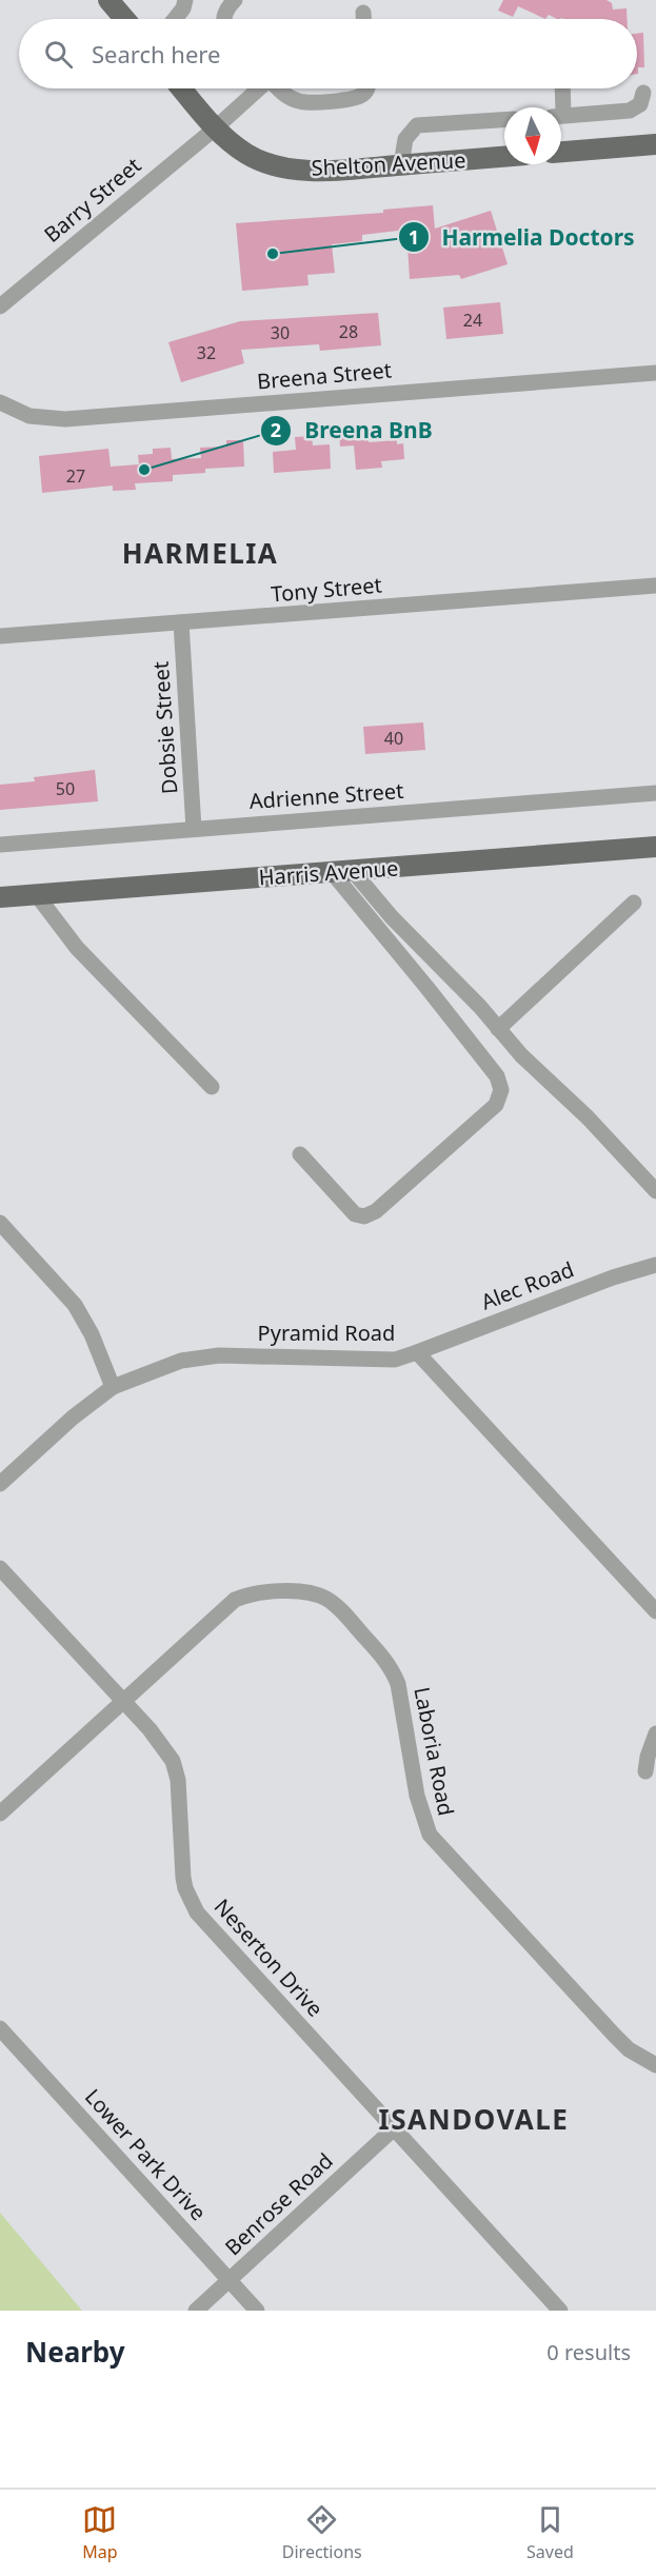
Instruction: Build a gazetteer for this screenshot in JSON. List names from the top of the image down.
{
  "streets": {
    "main road": ["Shelton Avenue", "Harris Avenue"],
    "street": [
      "Barry Street",
      "Breena Street",
      "Tony Street",
      "Dobsie Street",
      "Adrienne Street",
      "Alec Road",
      "Pyramid Road",
      "Laboria Road",
      "Neserton Drive",
      "Lower Park Drive",
      "Benrose Road"
    ]
  },
  "crossings": [
    ["Shelton Avenue", "Barry Street"],
    ["Tony Street", "Dobsie Street"],
    ["Dobsie Street", "Adrienne Street"],
    ["Alec Road", "Pyramid Road"],
    ["Laboria Road", "Neserton Drive"],
    ["Neserton Drive", "Benrose Road"],
    ["Lower Park Drive", "Benrose Road"]
  ],
  "districts": ["HARMELIA", "ISANDOVALE"],
  "places": ["Harmelia Doctors", "Breena BnB"],
  "house_numbers": [
    "24",
    "28",
    "30",
    "32",
    "27",
    "40",
    "50"
  ],
  "north": "bottom",
  "page": {
    "search": "Search here",
    "heading": ["Nearby", "0 results"],
    "nav": ["Map", "Directions", "Saved"]
  }
}
